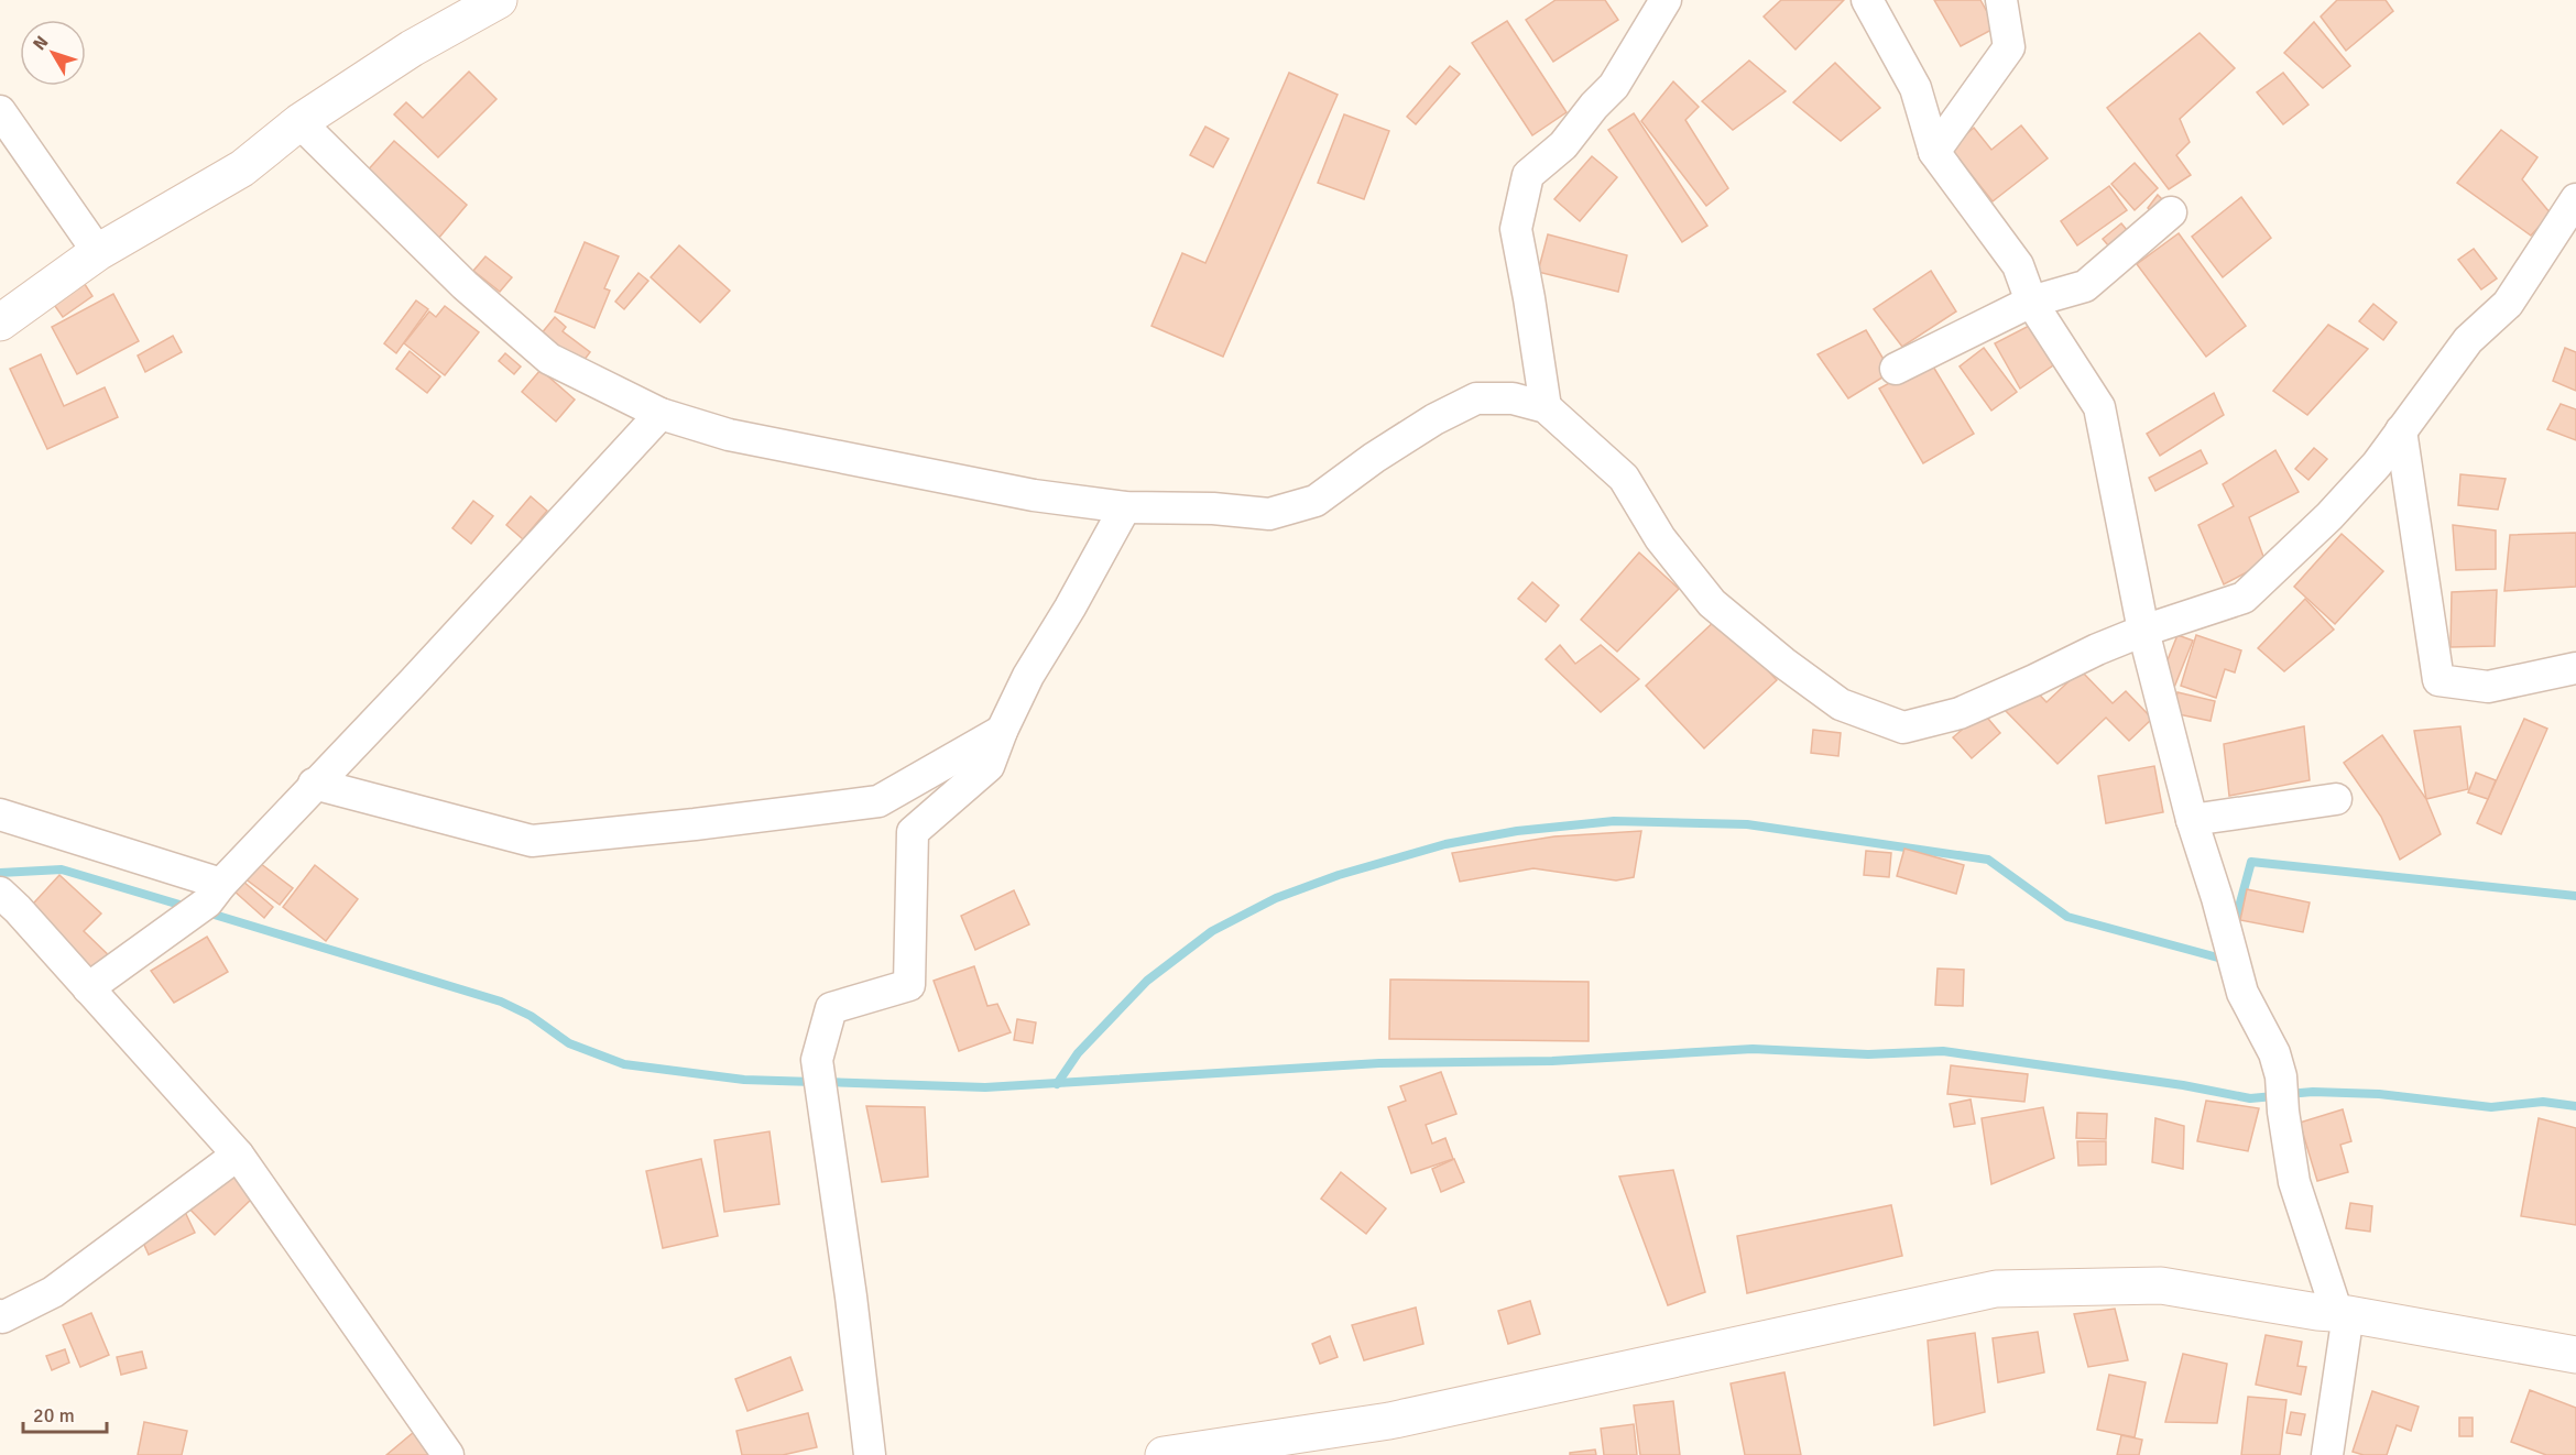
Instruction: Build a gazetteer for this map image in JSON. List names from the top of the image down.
{
  "scale_bar": "20 m",
  "north": "top left"
}
